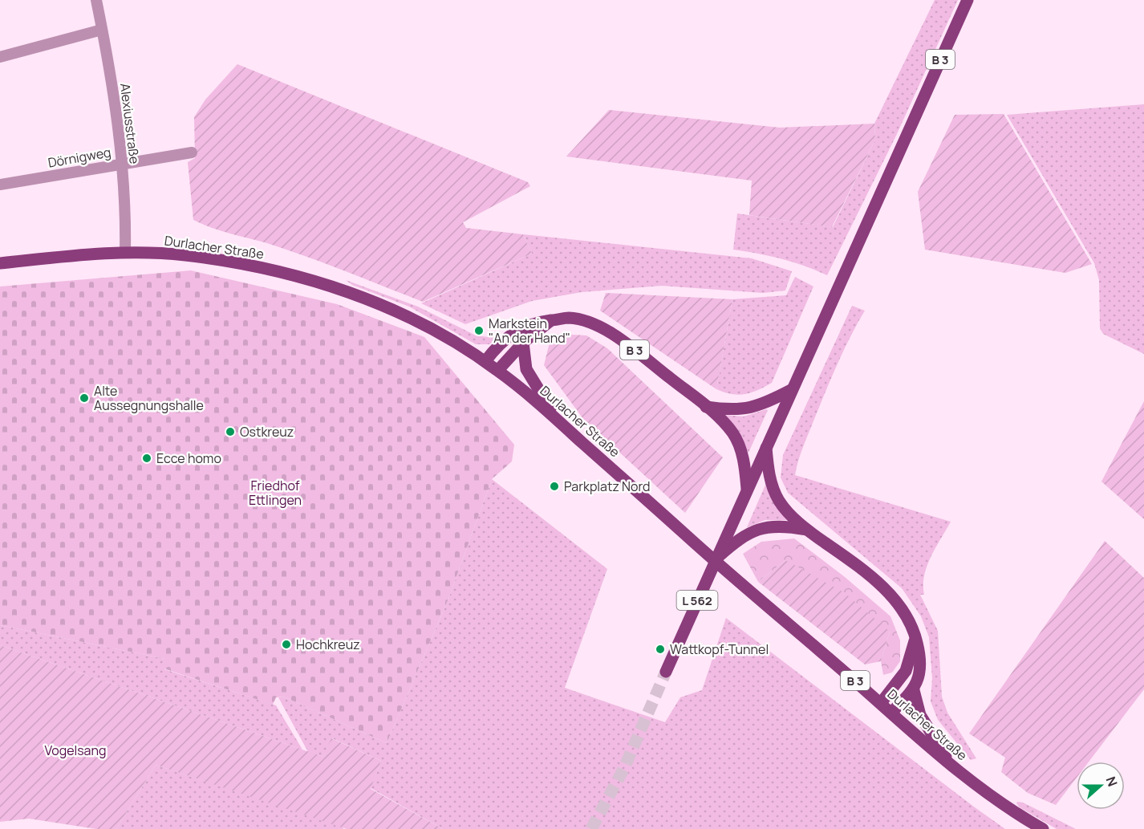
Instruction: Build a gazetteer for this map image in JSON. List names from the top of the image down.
{
  "streets": {
    "main road": ["B 3", "Durlacher Straße", "L 562"],
    "street": ["Alexiusstraße", "Dörnigweg"]
  },
  "crossings": [
    ["B 3", "Durlacher Straße"],
    ["B 3", "L 562"],
    ["Alexiusstraße", "Dörnigweg"],
    ["Alexiusstraße", "Durlacher Straße"]
  ],
  "parks": ["Friedhof Ettlingen", "Vogelsang"],
  "places": [
    "Markstein \"An der Hand\"",
    "Alte Aussegnungshalle",
    "Ostkreuz",
    "Ecce homo",
    "Parkplatz Nord",
    "Hochkreuz",
    "Wattkopf-Tunnel"
  ],
  "north": "right"
}
